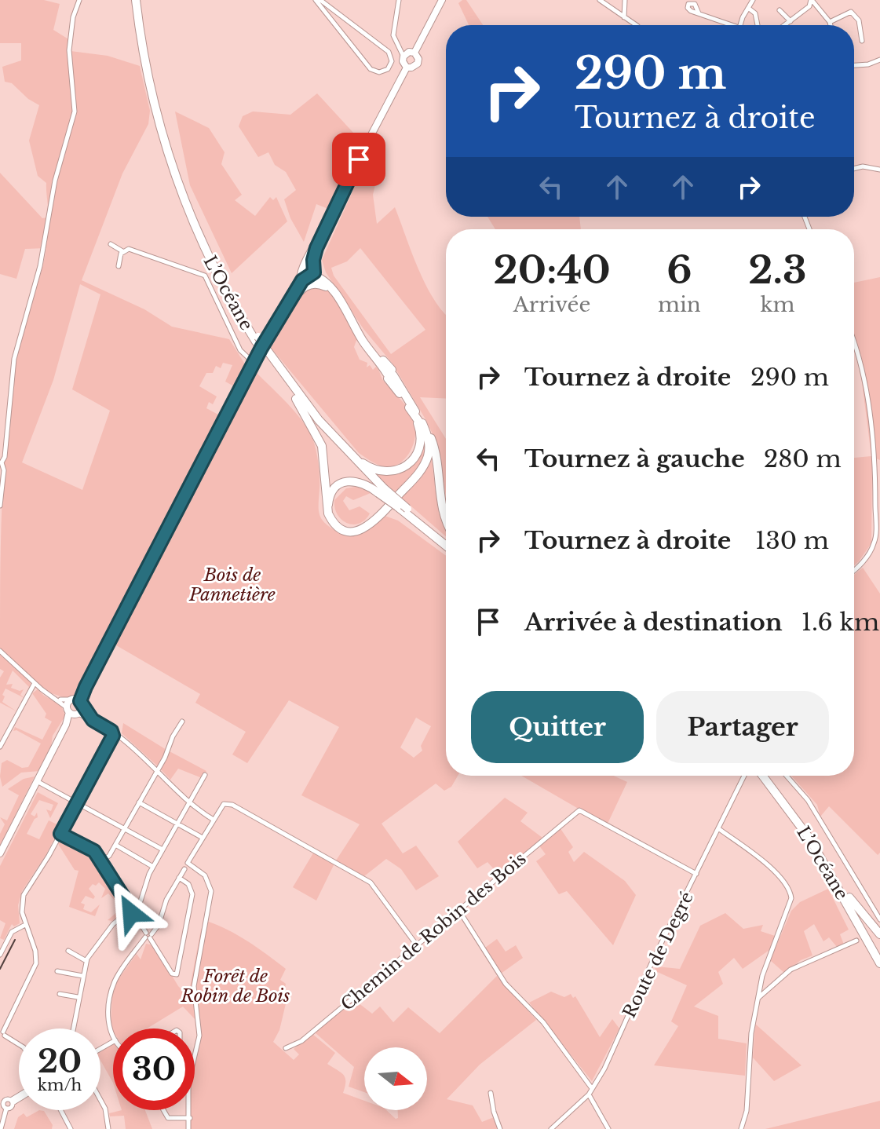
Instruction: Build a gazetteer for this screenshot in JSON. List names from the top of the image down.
{
  "streets": {
    "highway": ["L’Océane"],
    "street": ["Chemin de Robin des Bois", "Route de Degré"]
  },
  "crossings": [
    ["Chemin de Robin des Bois", "Route de Degré"]
  ],
  "parks": ["Bois de Pannetière", "Forêt de Robin de Bois"],
  "north": "right",
  "page": {
    "turn": ["290 m", "Tournez à droite"],
    "eta": [
      "20:40",
      "Arrivée",
      "6",
      "min",
      "2.3",
      "km"
    ],
    "list": [
      {
        "name": "Tournez à droite",
        "value": "290 m"
      },
      {
        "name": "Tournez à gauche",
        "value": "280 m"
      },
      {
        "name": "Tournez à droite",
        "value": "130 m"
      },
      {
        "name": "Arrivée à destination",
        "value": "1.6 km"
      }
    ],
    "buttons": ["Quitter", "Partager"],
    "speed": "20 km/h",
    "limit": "30"
  }
}
